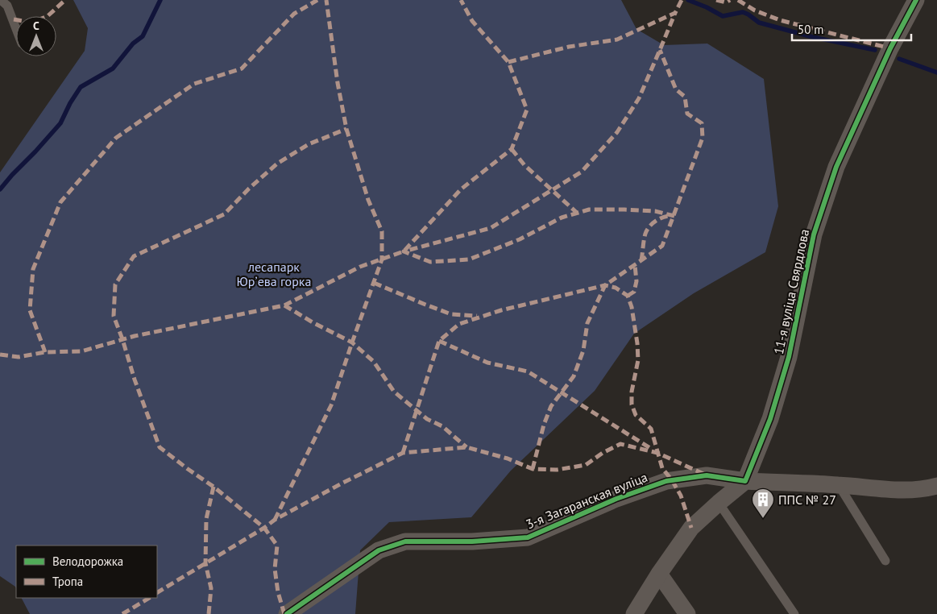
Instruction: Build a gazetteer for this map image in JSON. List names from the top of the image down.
{
  "streets": {
    "street": ["11-я вуліца Свярдлова", "3-я Загаранская вуліца"]
  },
  "crossings": [
    ["11-я вуліца Свярдлова", "3-я Загаранская вуліца"]
  ],
  "parks": ["лесапарк Юрʼева горка"],
  "places": {
    "building": ["ППС № 27"]
  },
  "legend": ["Велодорожка", "Тропа"],
  "scale_bar": "50 m",
  "north": "top"
}
